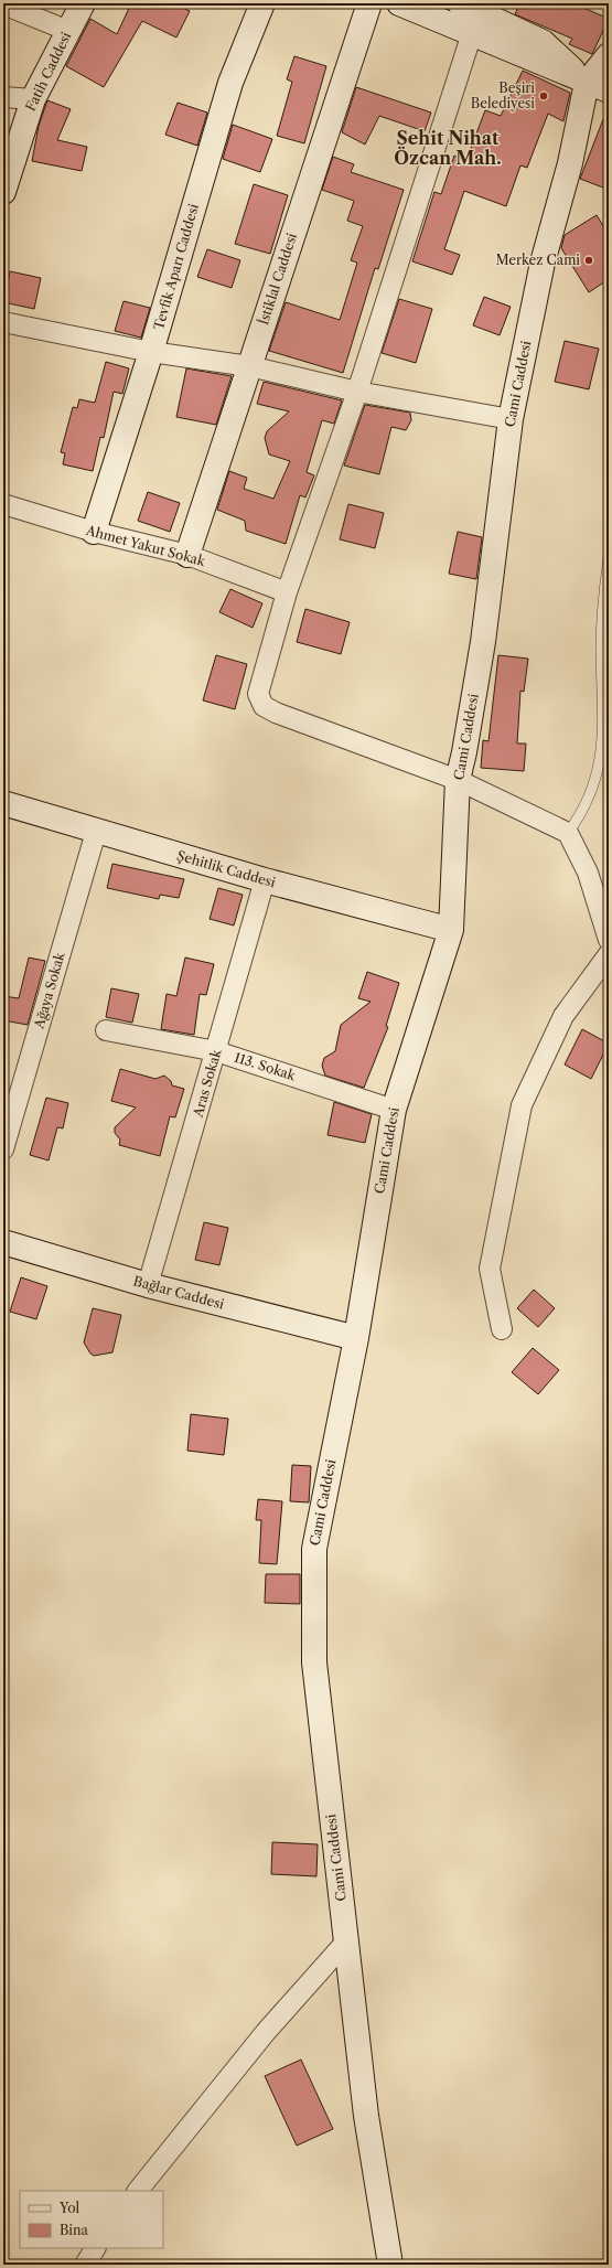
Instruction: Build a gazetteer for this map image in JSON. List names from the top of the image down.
{
  "streets": {
    "street": [
      "Fatih Caddesi",
      "Tevfik Aparı Caddesi",
      "İstiklal Caddesi",
      "Cami Caddesi",
      "Ahmet Yakut Sokak",
      "Şehitlik Caddesi",
      "Ağaya Sokak",
      "113. Sokak",
      "Aras Sokak",
      "Bağlar Caddesi"
    ]
  },
  "crossings": [
    ["Tevfik Aparı Caddesi", "Ahmet Yakut Sokak"],
    ["İstiklal Caddesi", "Ahmet Yakut Sokak"],
    ["Cami Caddesi", "Şehitlik Caddesi"],
    ["Cami Caddesi", "113. Sokak"],
    ["Cami Caddesi", "Bağlar Caddesi"],
    ["Şehitlik Caddesi", "Ağaya Sokak"],
    ["Şehitlik Caddesi", "Aras Sokak"],
    ["113. Sokak", "Aras Sokak"],
    ["Aras Sokak", "Bağlar Caddesi"]
  ],
  "districts": ["Şehit Nihat Özcan Mah."],
  "places": ["Beşiri Belediyesi", "Merkez Cami"],
  "legend": ["Yol", "Bina"]
}
